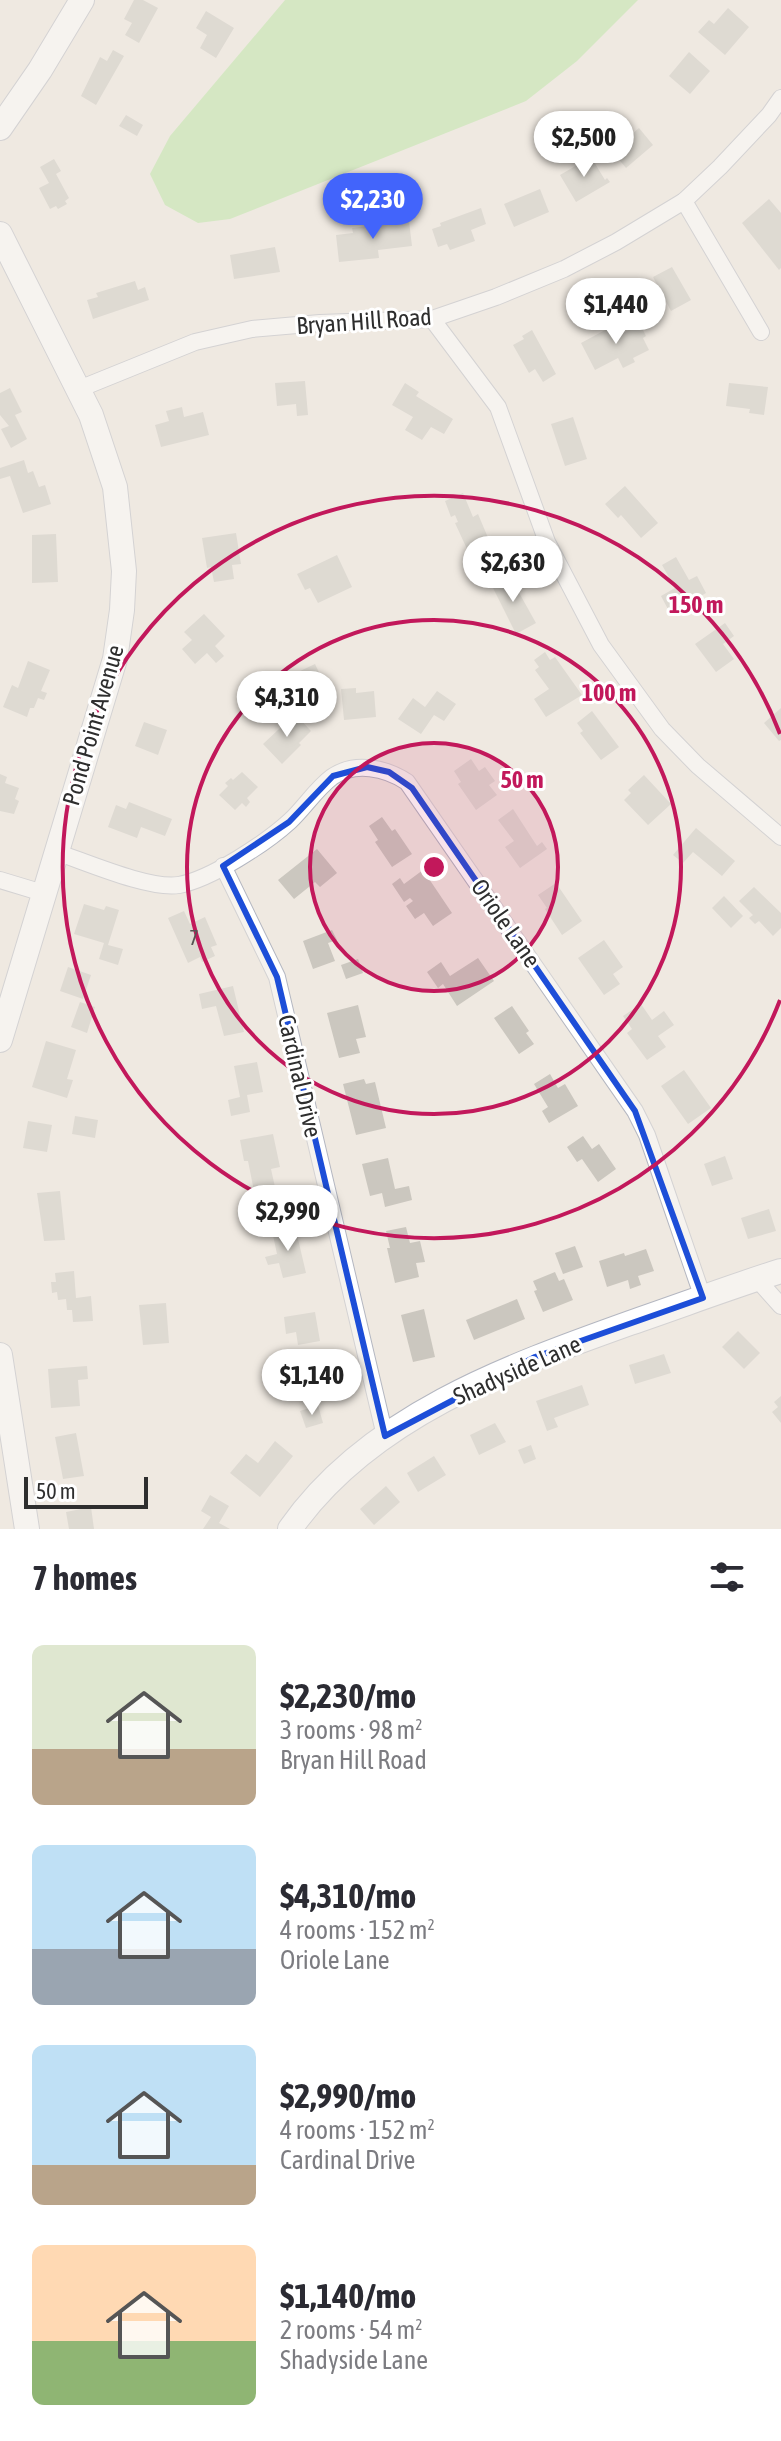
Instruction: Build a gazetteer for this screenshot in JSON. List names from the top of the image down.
{
  "streets": {
    "main road": ["Pond Point Avenue", "Shadyside Lane"],
    "street": ["Bryan Hill Road", "Oriole Lane", "Cardinal Drive"]
  },
  "crossings": [
    ["Bryan Hill Road", "Pond Point Avenue"],
    ["Pond Point Avenue", "Oriole Lane"],
    ["Oriole Lane", "Cardinal Drive"],
    ["Oriole Lane", "Shadyside Lane"],
    ["Cardinal Drive", "Shadyside Lane"]
  ],
  "house_numbers": ["7"],
  "scale_bar": "50 m",
  "page": {
    "price": [
      "$2,500",
      "$2,230",
      "$1,440",
      "$2,630",
      "$4,310",
      "$2,990",
      "$1,140"
    ],
    "scale": "50 m",
    "heading": "7 homes",
    "list": [
      {
        "name": "$2,230/mo",
        "note": "3 rooms · 98 m² · Bryan Hill Road"
      },
      {
        "name": "$4,310/mo",
        "note": "4 rooms · 152 m² · Oriole Lane"
      },
      {
        "name": "$2,990/mo",
        "note": "4 rooms · 152 m² · Cardinal Drive"
      },
      {
        "name": "$1,140/mo",
        "note": "2 rooms · 54 m² · Shadyside Lane"
      }
    ]
  },
  "rings": ["150 m", "100 m", "50 m"]
}
